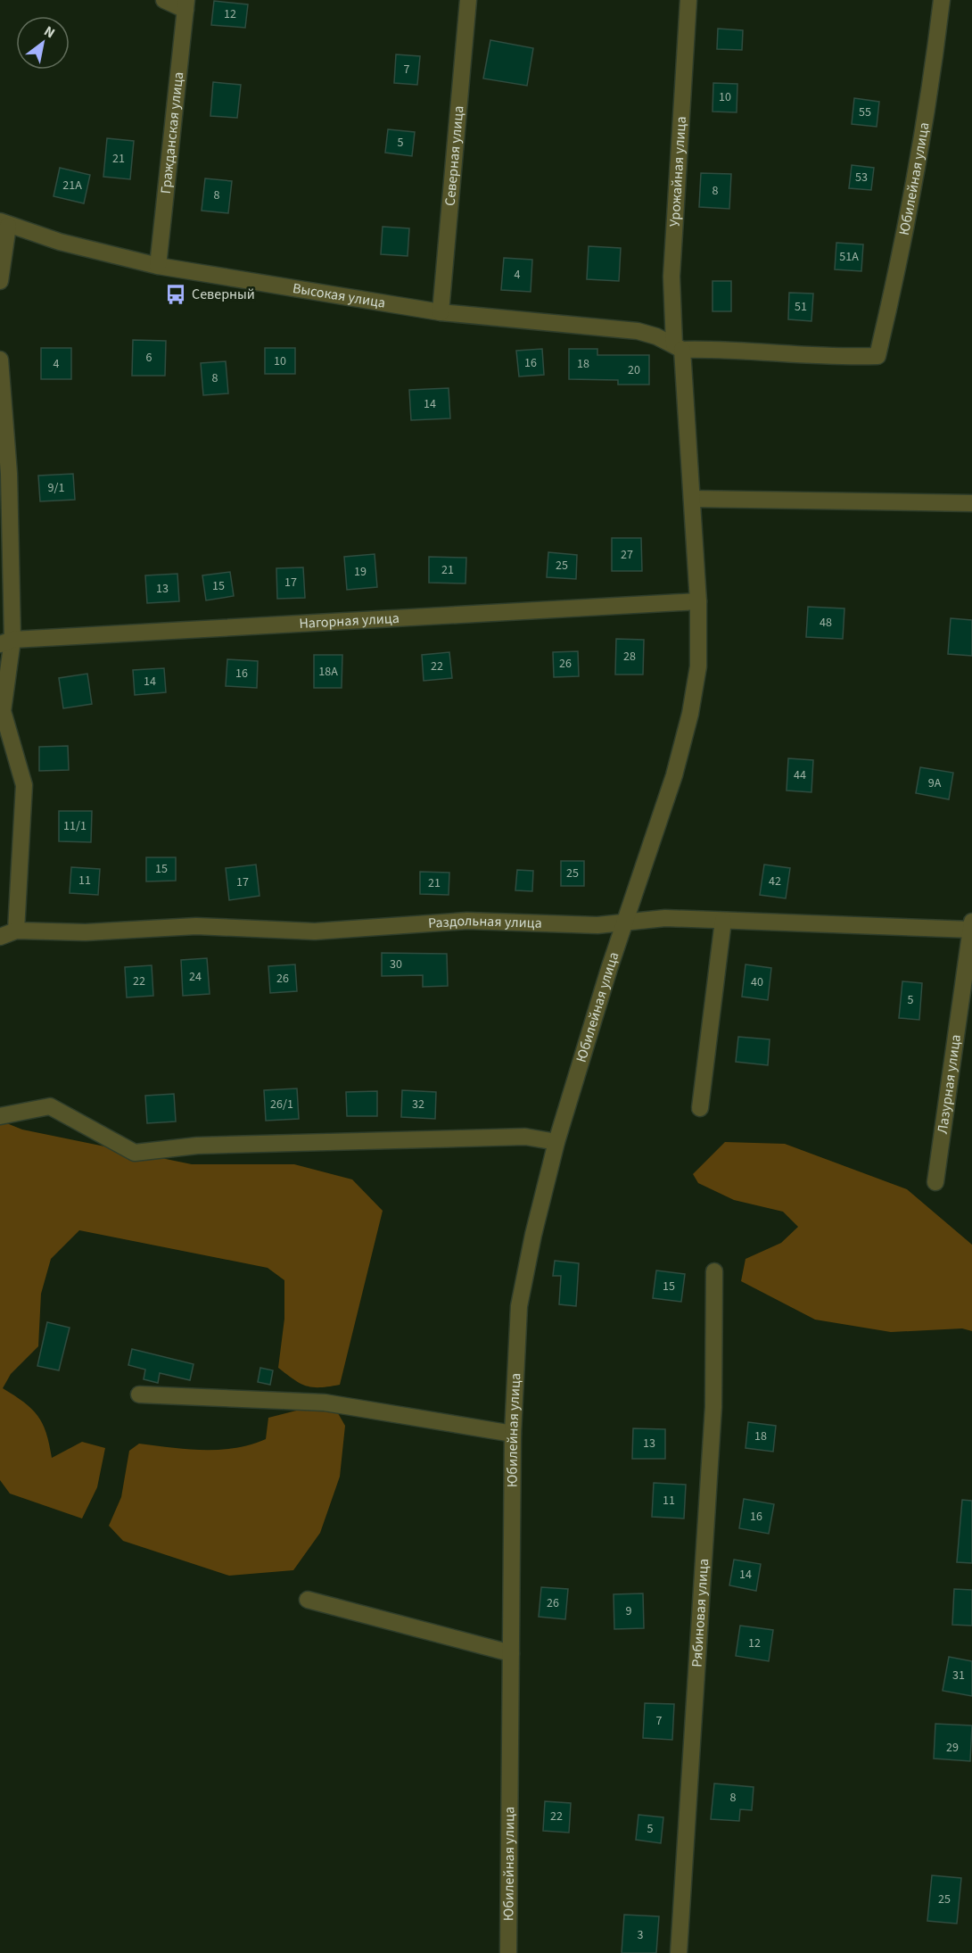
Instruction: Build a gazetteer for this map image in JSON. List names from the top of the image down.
{
  "streets": {
    "street": [
      "Гражданская улица",
      "Северная улица",
      "Урожайная улица",
      "Юбилейная улица",
      "Высокая улица",
      "Нагорная улица",
      "Раздольная улица",
      "Лазурная улица",
      "Рябиновая улица"
    ]
  },
  "crossings": [
    ["Гражданская улица", "Высокая улица"],
    ["Северная улица", "Высокая улица"],
    ["Урожайная улица", "Юбилейная улица"],
    ["Урожайная улица", "Высокая улица"],
    ["Урожайная улица", "Нагорная улица"],
    ["Юбилейная улица", "Высокая улица"],
    ["Юбилейная улица", "Нагорная улица"],
    ["Юбилейная улица", "Раздольная улица"],
    ["Раздольная улица", "Лазурная улица"]
  ],
  "places": {
    "bus stop": ["Северный"]
  },
  "house_numbers": [
    "12",
    "7",
    "10",
    "55",
    "5",
    "21",
    "53",
    "21А",
    "8",
    "8",
    "51А",
    "4",
    "51",
    "6",
    "10",
    "16",
    "4",
    "18",
    "20",
    "8",
    "14",
    "9/1",
    "27",
    "25",
    "21",
    "19",
    "17",
    "15",
    "13",
    "48",
    "28",
    "26",
    "22",
    "18А",
    "16",
    "14",
    "44",
    "9А",
    "11/1",
    "15",
    "25",
    "11",
    "42",
    "17",
    "21",
    "30",
    "24",
    "26",
    "22",
    "40",
    "5",
    "26/1",
    "32",
    "15",
    "18",
    "13",
    "11",
    "16",
    "14",
    "26",
    "9",
    "12",
    "31",
    "7",
    "29",
    "8",
    "22",
    "5",
    "25",
    "3"
  ],
  "north": "top right"
}
